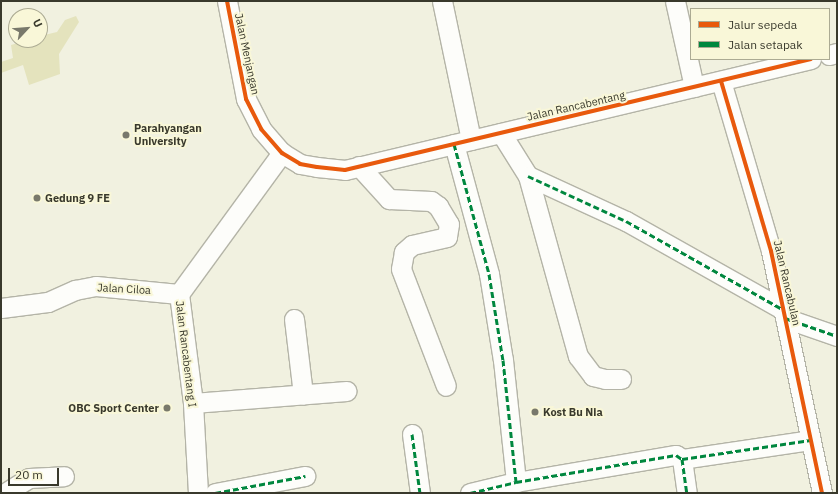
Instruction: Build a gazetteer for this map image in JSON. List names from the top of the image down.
{
  "streets": {
    "street": [
      "Jalan Menjangan",
      "Jalan Rancabentang",
      "Jalan Rancabulan",
      "Jalan Ciloa",
      "Jalan Rancabentang I"
    ]
  },
  "crossings": [
    ["Jalan Menjangan", "Jalan Rancabentang"],
    ["Jalan Menjangan", "Jalan Rancabentang I"],
    ["Jalan Rancabentang", "Jalan Rancabulan"],
    ["Jalan Ciloa", "Jalan Rancabentang I"]
  ],
  "places": [
    "Parahyangan University",
    "Gedung 9 FE",
    "OBC Sport Center",
    "Kost Bu Nia"
  ],
  "legend": ["Jalur sepeda", "Jalan setapak"],
  "scale_bar": "20 m",
  "north": "top right"
}
